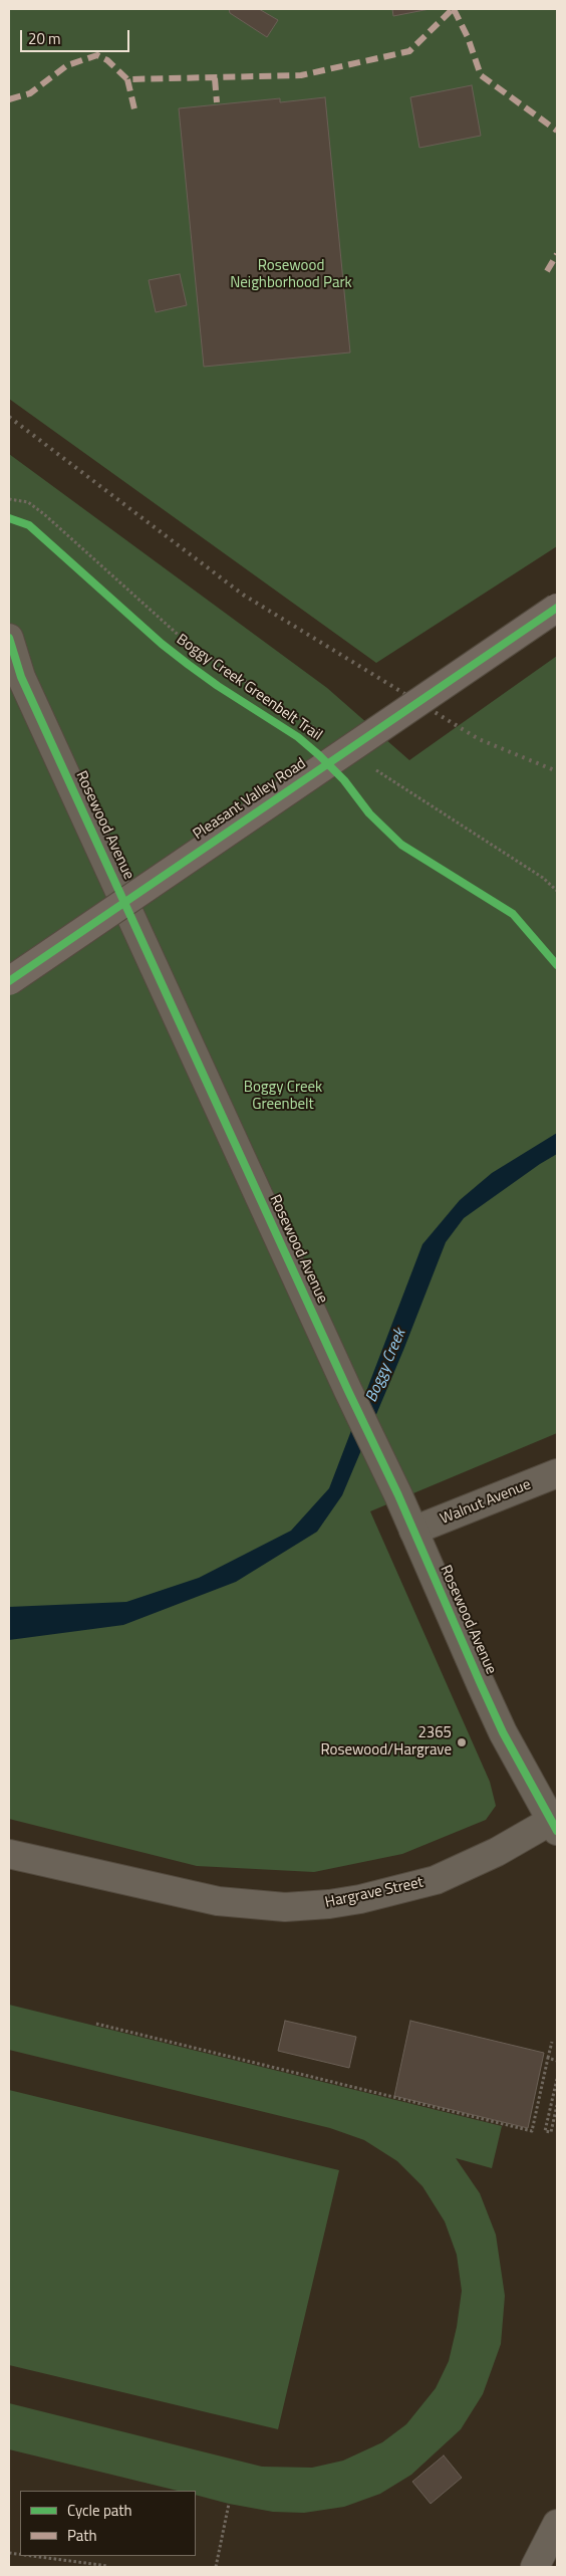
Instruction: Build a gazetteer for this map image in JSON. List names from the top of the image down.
{
  "streets": {
    "main road": ["Pleasant Valley Road"],
    "street": ["Rosewood Avenue", "Walnut Avenue", "Hargrave Street"],
    "cycle path": ["Boggy Creek Greenbelt Trail"]
  },
  "crossings": [
    ["Rosewood Avenue", "Walnut Avenue"],
    ["Rosewood Avenue", "Hargrave Street"]
  ],
  "water": ["Boggy Creek"],
  "parks": ["Rosewood Neighborhood Park", "Boggy Creek Greenbelt"],
  "places": ["2365 Rosewood/Hargrave"],
  "legend": ["Cycle path", "Path"],
  "scale_bar": "20 m"
}
